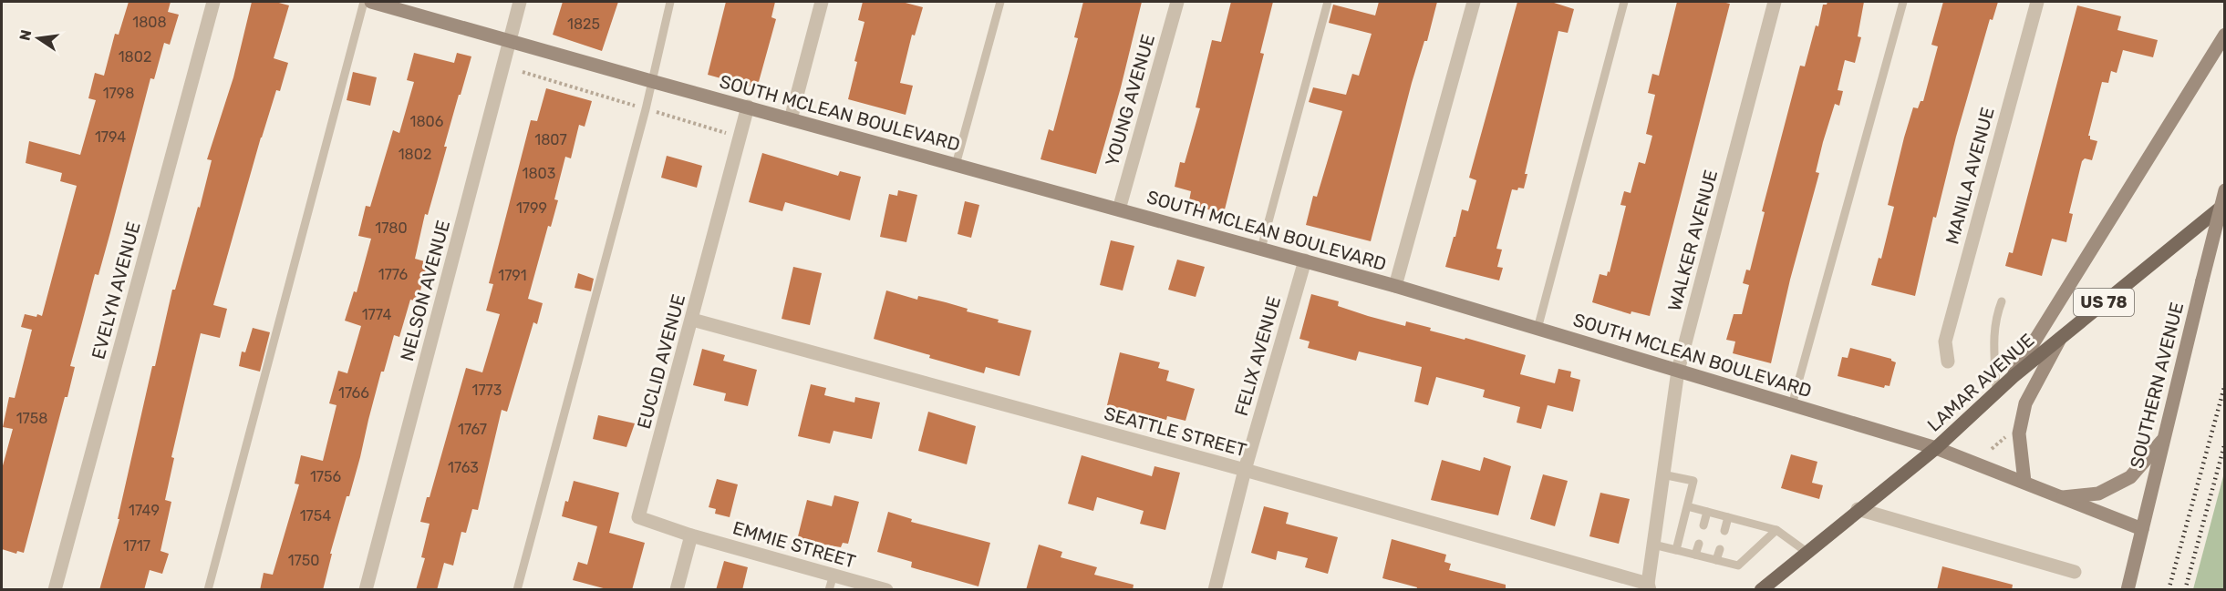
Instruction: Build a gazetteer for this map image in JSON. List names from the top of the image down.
{
  "streets": {
    "main road": [
      "SOUTH MCLEAN BOULEVARD",
      "US 78",
      "LAMAR AVENUE",
      "SOUTHERN AVENUE"
    ],
    "street": [
      "YOUNG AVENUE",
      "MANILA AVENUE",
      "WALKER AVENUE",
      "EVELYN AVENUE",
      "NELSON AVENUE",
      "FELIX AVENUE",
      "EUCLID AVENUE",
      "SEATTLE STREET",
      "EMMIE STREET"
    ]
  },
  "crossings": [
    ["YOUNG AVENUE", "SOUTH MCLEAN BOULEVARD"],
    ["SOUTH MCLEAN BOULEVARD", "WALKER AVENUE"],
    ["SOUTH MCLEAN BOULEVARD", "NELSON AVENUE"],
    ["SOUTH MCLEAN BOULEVARD", "FELIX AVENUE"],
    ["SOUTH MCLEAN BOULEVARD", "EUCLID AVENUE"],
    ["SOUTH MCLEAN BOULEVARD", "LAMAR AVENUE"],
    ["SOUTH MCLEAN BOULEVARD", "SOUTHERN AVENUE"],
    ["WALKER AVENUE", "SEATTLE STREET"],
    ["FELIX AVENUE", "SEATTLE STREET"],
    ["EUCLID AVENUE", "SEATTLE STREET"],
    ["EUCLID AVENUE", "EMMIE STREET"]
  ],
  "house_numbers": [
    "1808",
    "1825",
    "1802",
    "1798",
    "1806",
    "1794",
    "1807",
    "1802",
    "1803",
    "1799",
    "1780",
    "1776",
    "1791",
    "1774",
    "1773",
    "1766",
    "1758",
    "1767",
    "1763",
    "1756",
    "1749",
    "1754",
    "1717",
    "1750"
  ],
  "north": "left"
}
